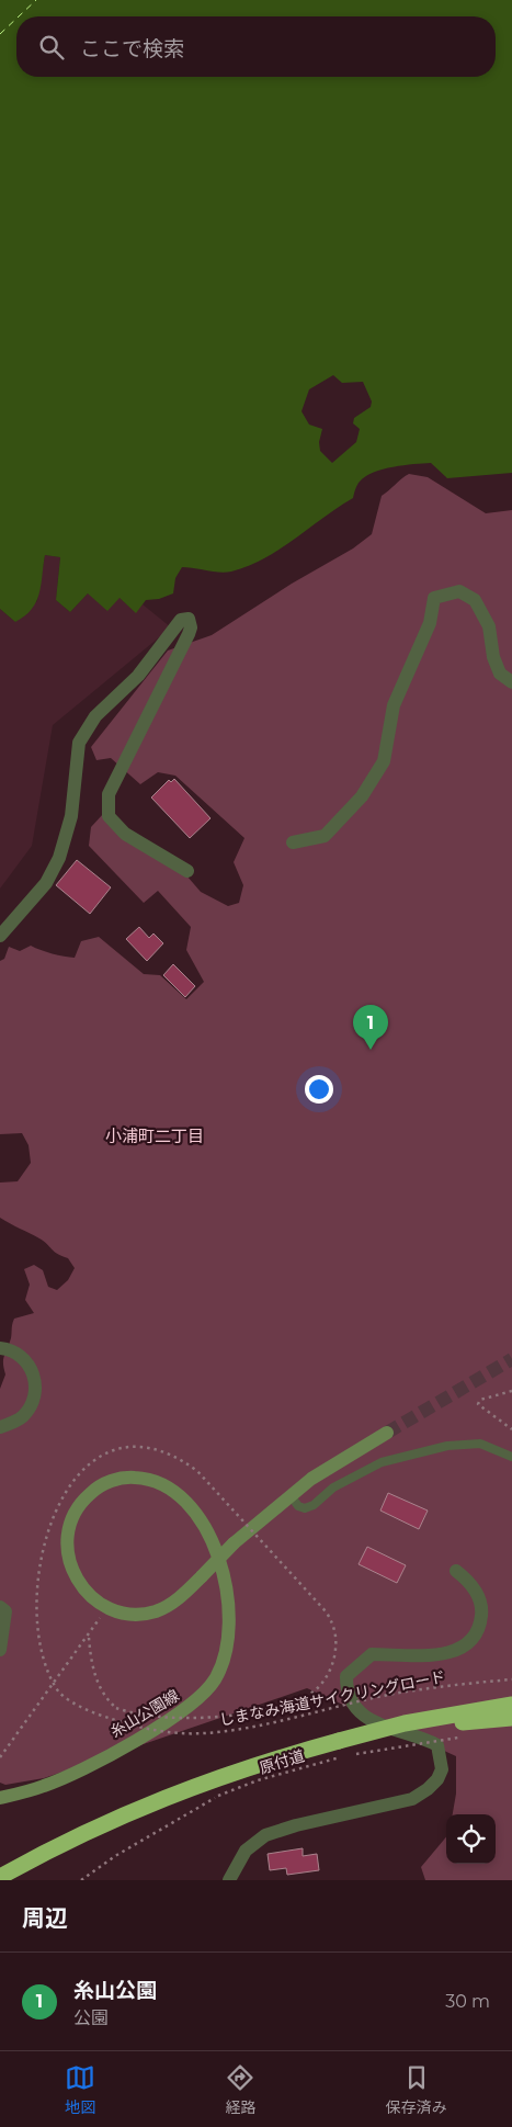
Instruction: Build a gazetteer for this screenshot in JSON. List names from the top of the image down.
{
  "streets": {
    "main road": ["糸山公園線"],
    "path": ["しまなみ海道サイクリングロード", "原付道"]
  },
  "districts": ["小浦町二丁目"],
  "page": {
    "search": "ここで検索",
    "pins": "1",
    "heading": "周辺",
    "list": [
      {
        "mark": "1",
        "name": "糸山公園",
        "note": "公園",
        "value": "30 m"
      }
    ],
    "nav": ["地図", "経路", "保存済み"]
  }
}
